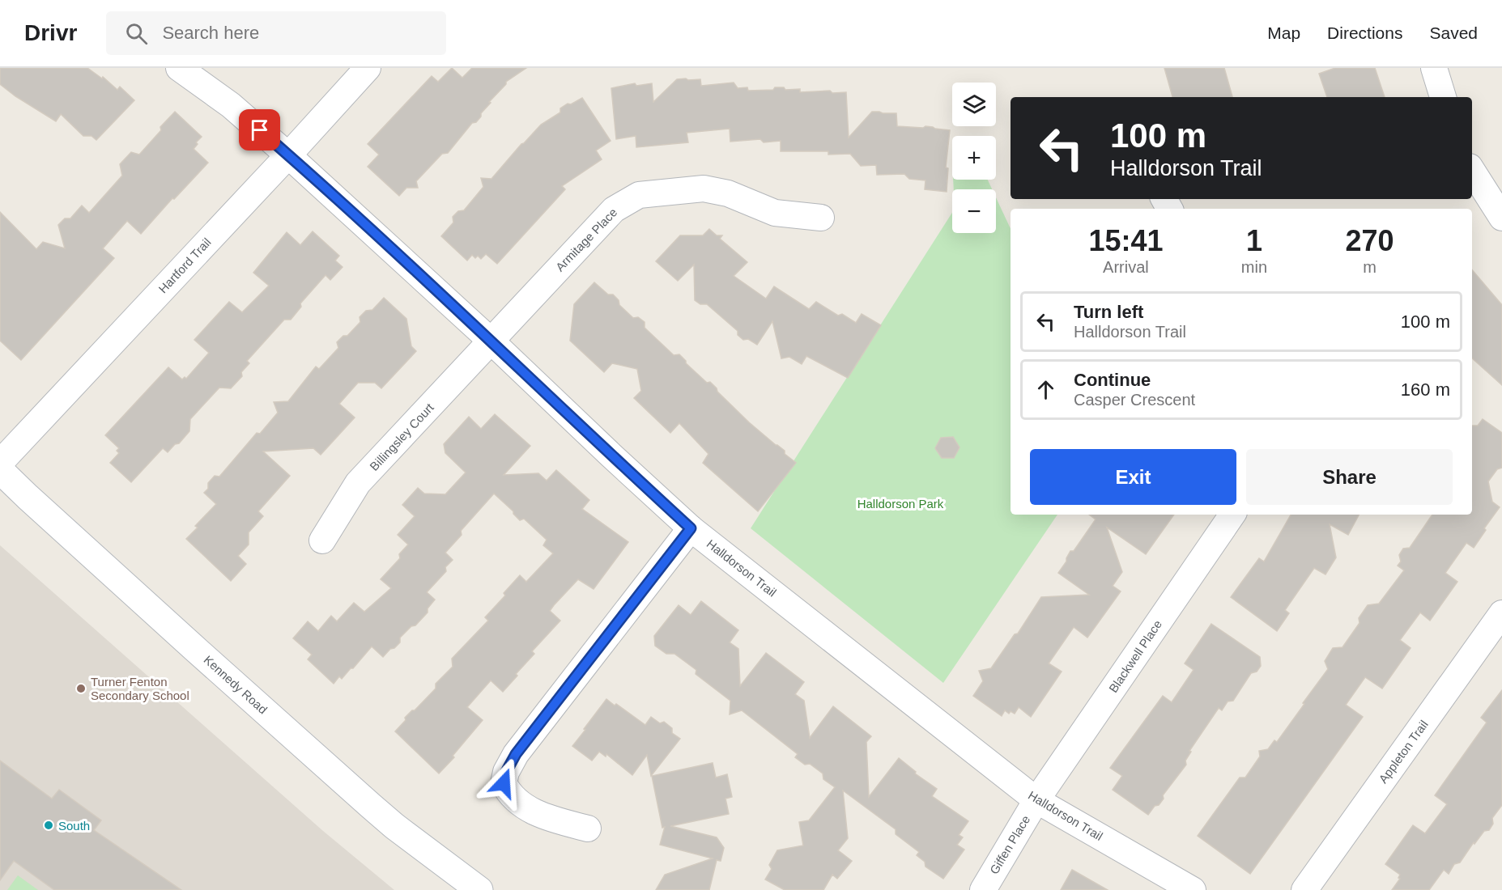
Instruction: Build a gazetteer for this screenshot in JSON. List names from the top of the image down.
{
  "streets": {
    "main road": ["Kennedy Road"],
    "street": [
      "Armitage Place",
      "Hartford Trail",
      "Billingsley Court",
      "Halldorson Trail",
      "Blackwell Place",
      "Appleton Trail",
      "Giffen Place"
    ]
  },
  "crossings": [
    ["Armitage Place", "Billingsley Court"],
    ["Armitage Place", "Halldorson Trail"],
    ["Hartford Trail", "Halldorson Trail"],
    ["Billingsley Court", "Halldorson Trail"],
    ["Halldorson Trail", "Blackwell Place"],
    ["Halldorson Trail", "Giffen Place"],
    ["Blackwell Place", "Giffen Place"]
  ],
  "parks": ["Halldorson Park"],
  "places": ["Turner Fenton Secondary School", "South"],
  "page": {
    "header": "Drivr",
    "search": "Search here",
    "nav": ["Map", "Directions", "Saved"],
    "map_buttons": ["+", "−"],
    "turn": ["100 m", "Halldorson Trail"],
    "eta": [
      "15:41",
      "Arrival",
      "1",
      "min",
      "270",
      "m"
    ],
    "list": [
      {
        "name": "Turn left",
        "note": "Halldorson Trail",
        "value": "100 m"
      },
      {
        "name": "Continue",
        "note": "Casper Crescent",
        "value": "160 m"
      }
    ],
    "buttons": ["Exit", "Share"]
  }
}
